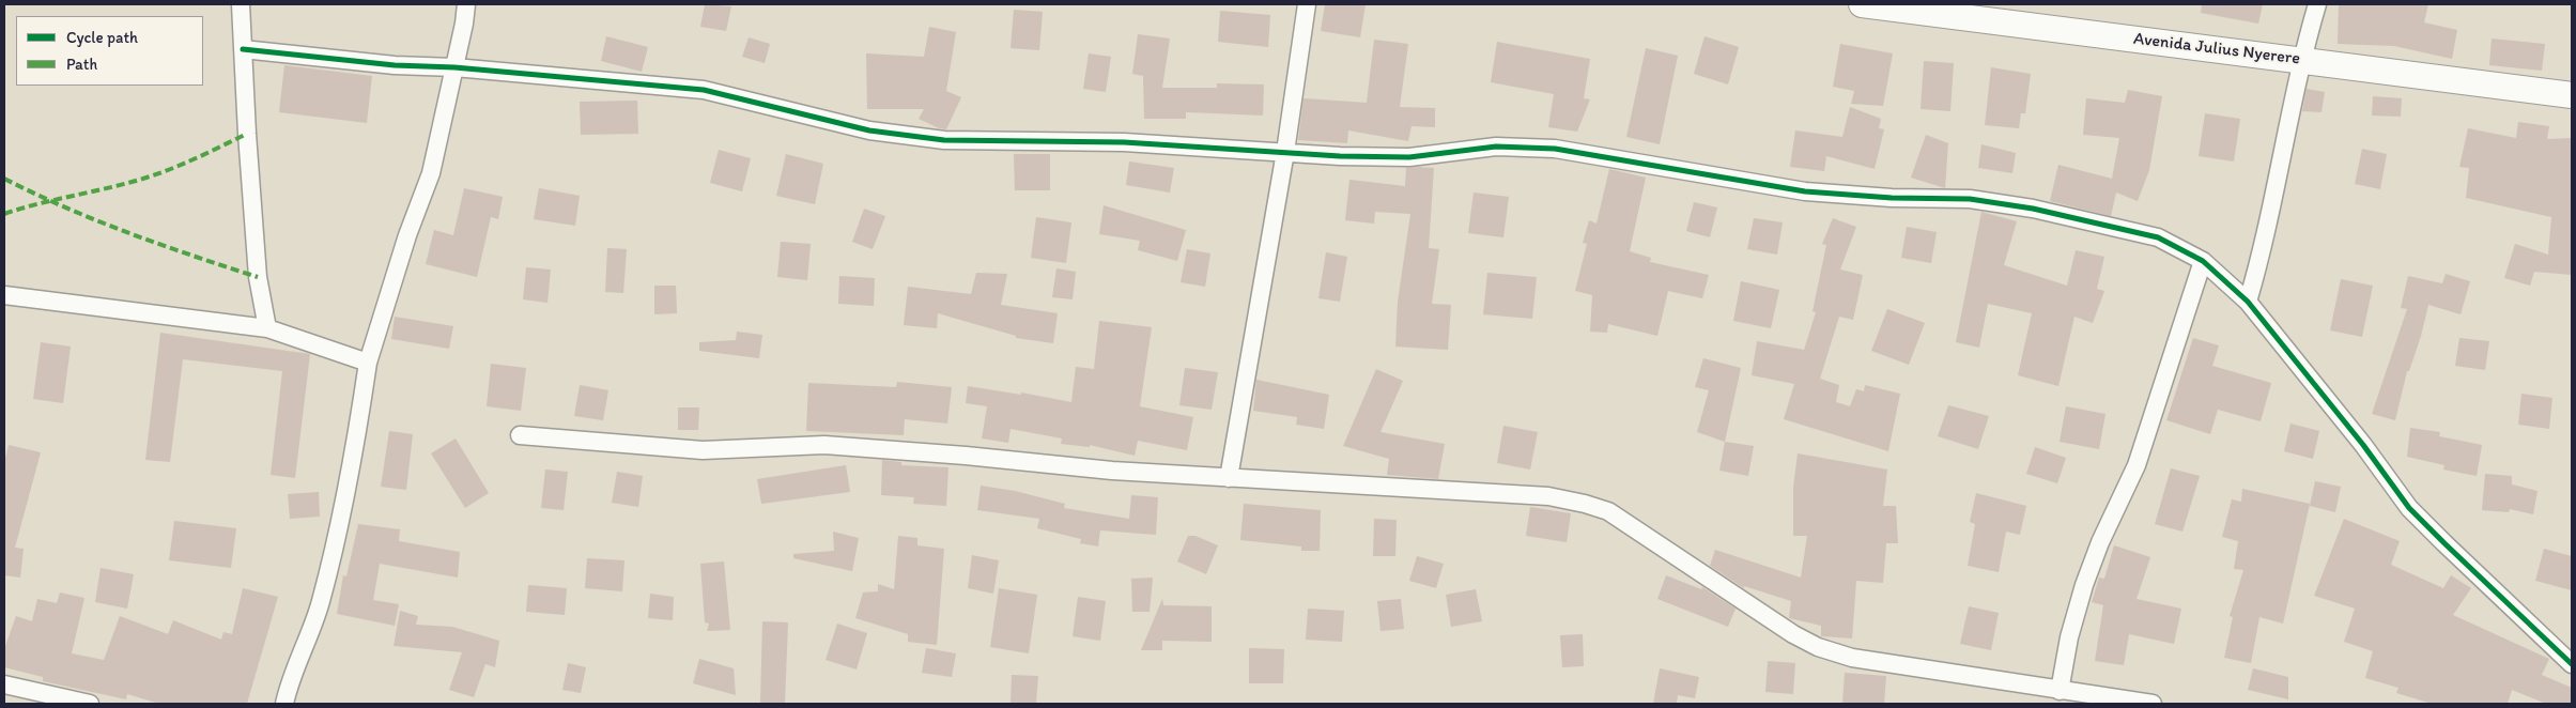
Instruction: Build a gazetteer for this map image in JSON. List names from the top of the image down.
{
  "streets": {
    "street": ["Avenida Julius Nyerere"]
  },
  "legend": ["Cycle path", "Path"]
}
